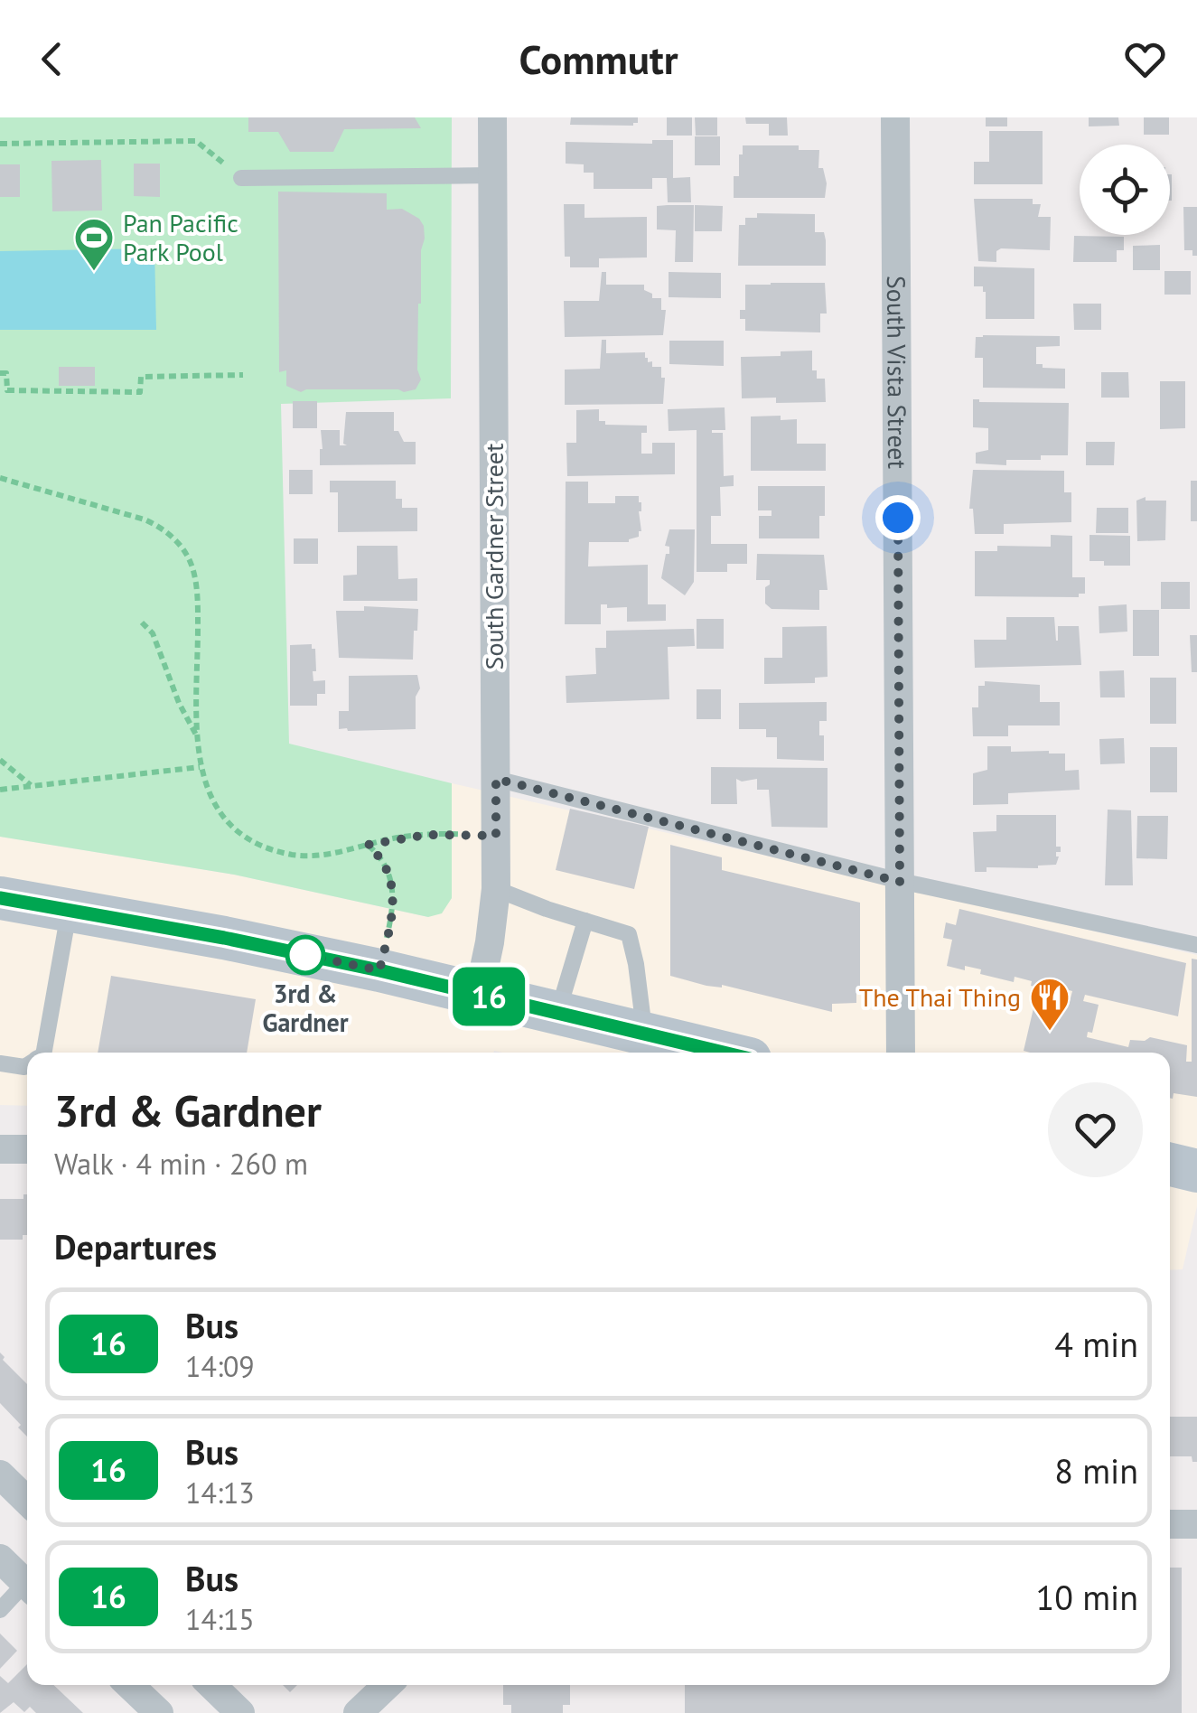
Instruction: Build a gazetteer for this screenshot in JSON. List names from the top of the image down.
{
  "streets": {
    "street": ["South Vista Street", "South Gardner Street"]
  },
  "places": {
    "sports": ["Pan Pacific Park Pool"],
    "other": ["3rd & Gardner"],
    "restaurant": ["The Thai Thing"]
  },
  "lines": ["bus line 16"],
  "page": {
    "header": "Commutr",
    "on_map": "16",
    "heading": [
      ["3rd & Gardner", "Walk · 4 min · 260 m"],
      "Departures"
    ],
    "list": [
      {
        "mark": "16",
        "name": "Bus",
        "note": "14:09",
        "value": "4 min"
      },
      {
        "mark": "16",
        "name": "Bus",
        "note": "14:13",
        "value": "8 min"
      },
      {
        "mark": "16",
        "name": "Bus",
        "note": "14:15",
        "value": "10 min"
      }
    ]
  }
}
